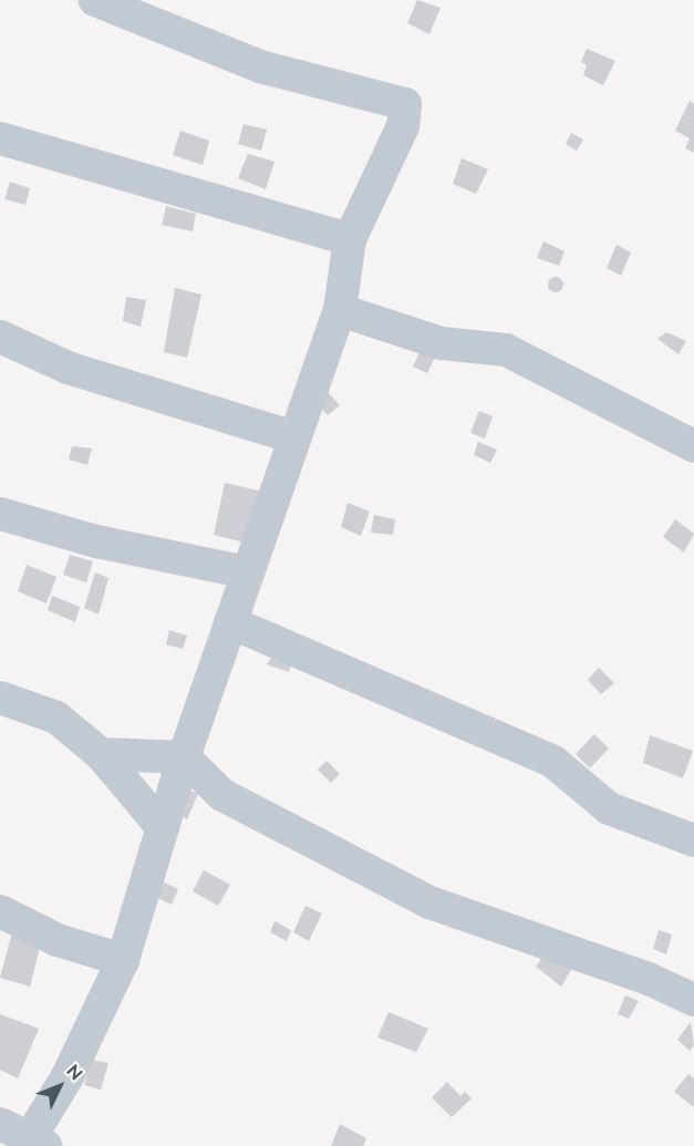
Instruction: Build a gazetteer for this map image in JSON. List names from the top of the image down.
{
  "north": "top right"
}
